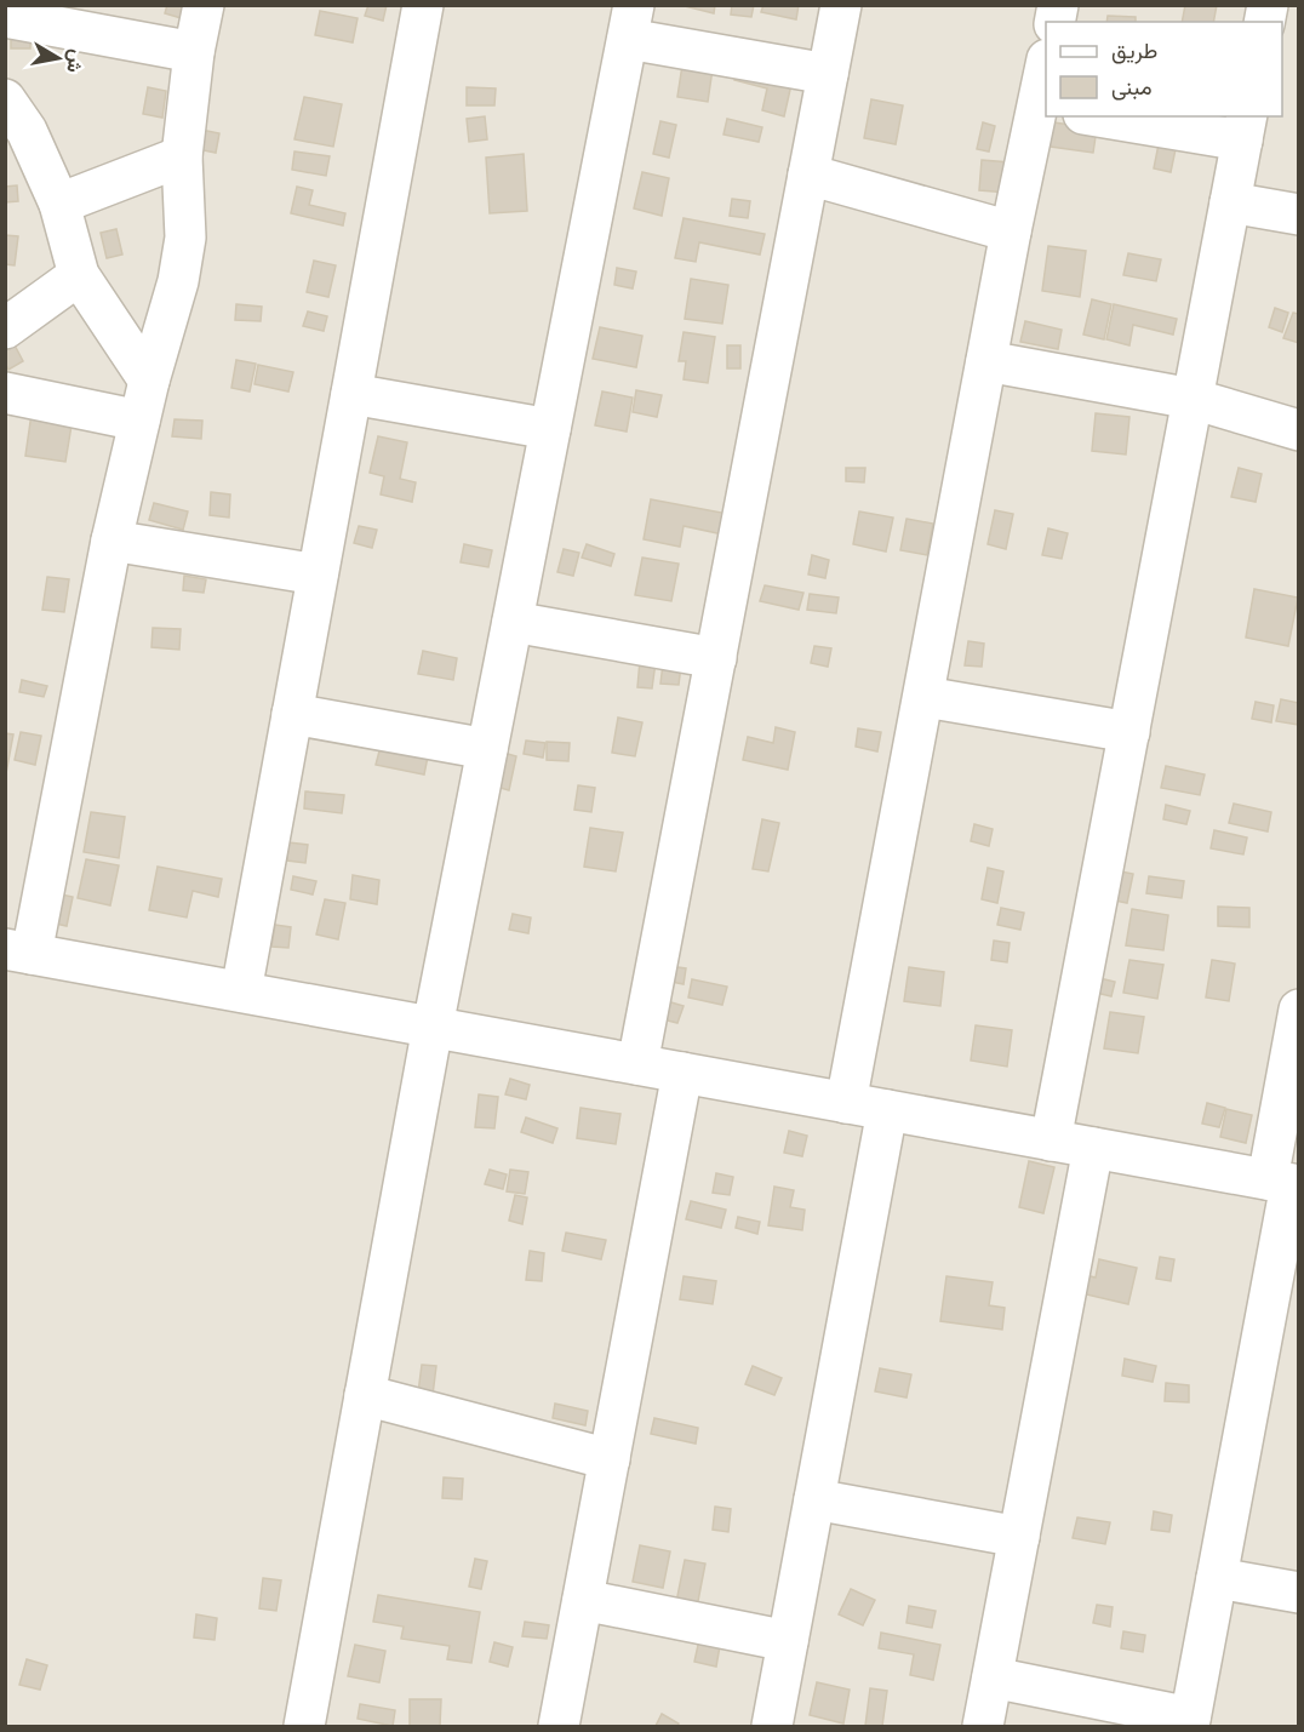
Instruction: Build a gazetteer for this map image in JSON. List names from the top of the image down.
{
  "legend": ["طريق", "مبنى"],
  "north": "right"
}
